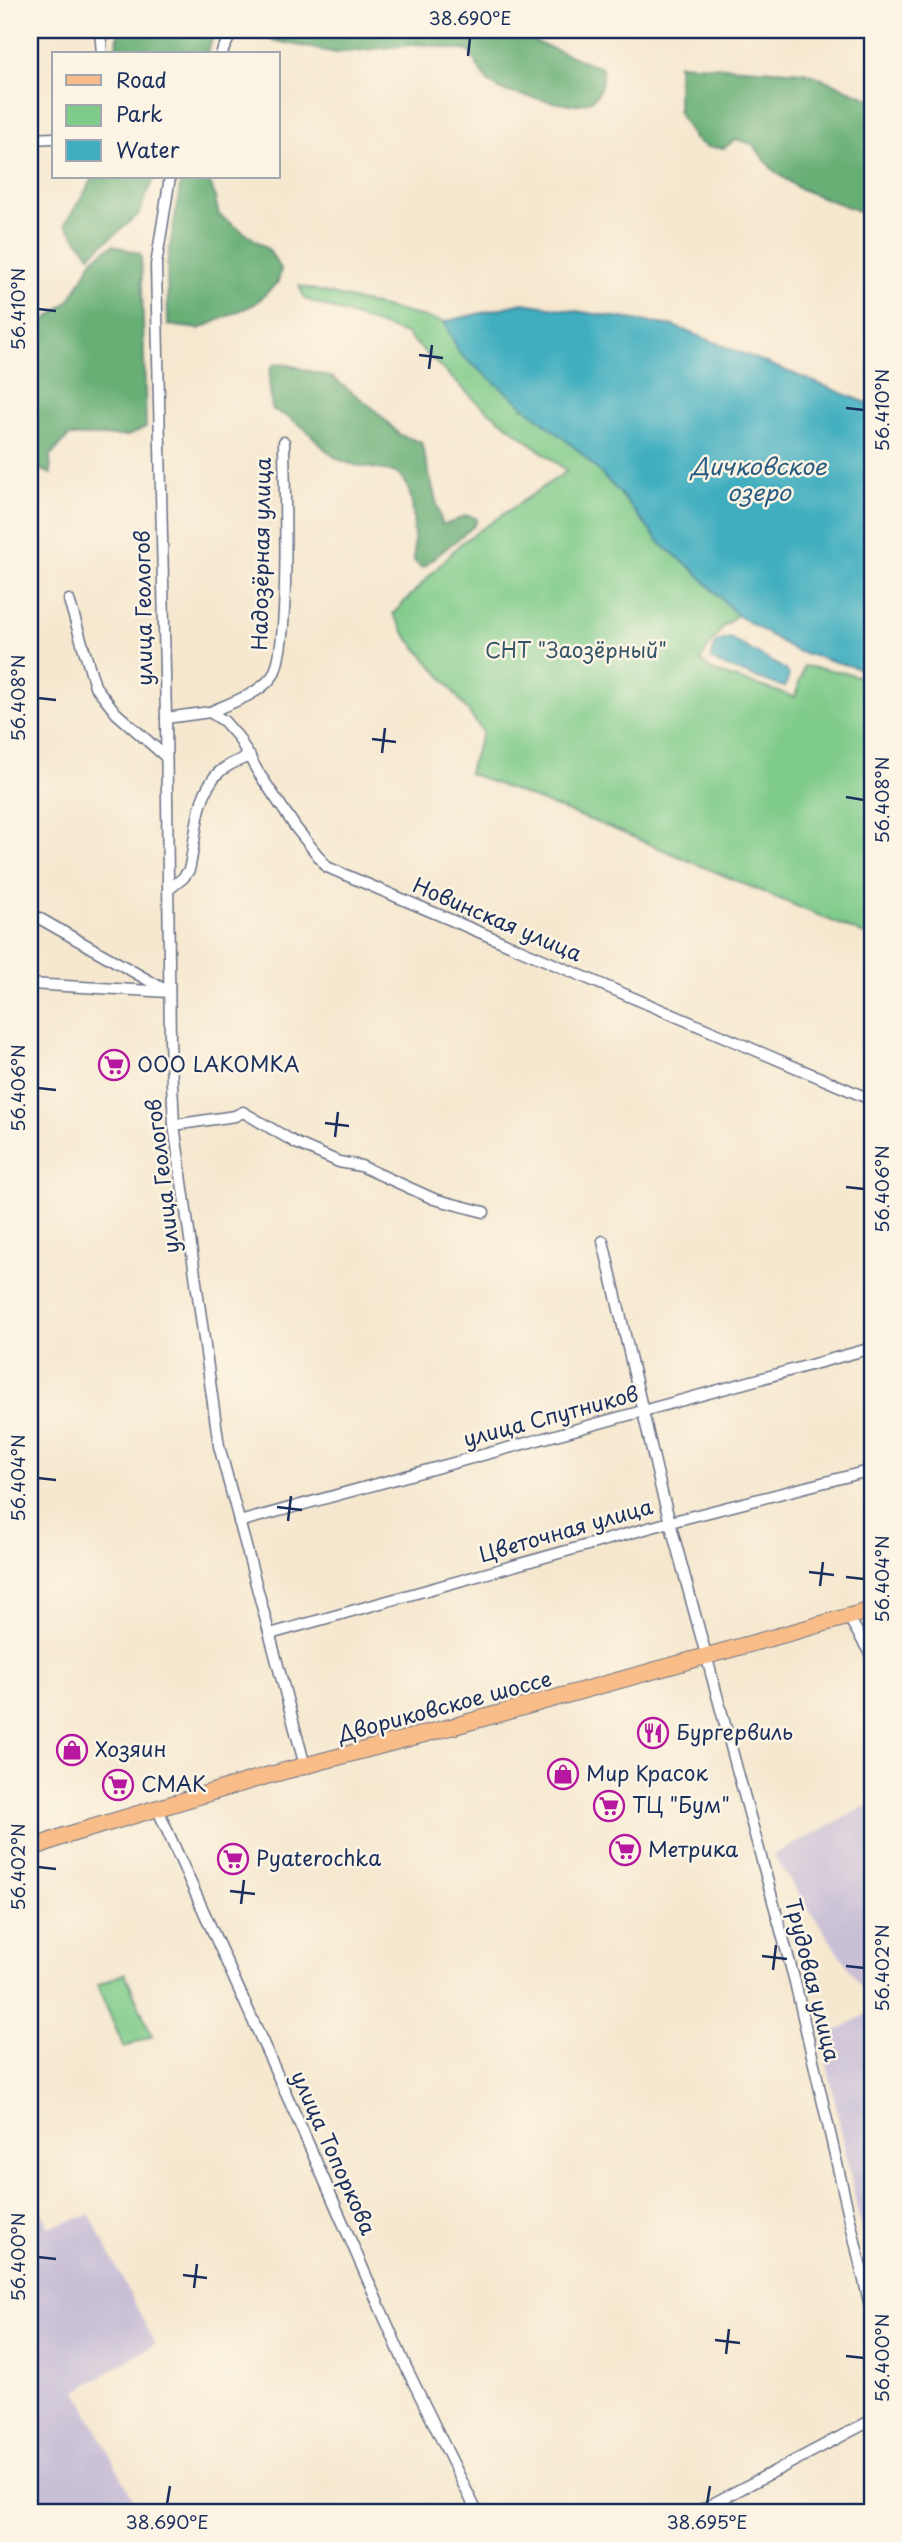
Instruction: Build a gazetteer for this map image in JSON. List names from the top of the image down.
{
  "streets": {
    "main road": ["Двориковское шоссе"],
    "street": [
      "Надозёрная улица",
      "улица Геологов",
      "Новинская улица",
      "улица Спутников",
      "Цветочная улица",
      "Трудовая улица",
      "улица Топоркова"
    ]
  },
  "crossings": [
    ["Надозёрная улица", "Новинская улица"],
    ["улица Геологов", "улица Спутников"],
    ["улица Геологов", "Цветочная улица"],
    ["улица Геологов", "Двориковское шоссе"],
    ["улица Спутников", "Трудовая улица"],
    ["Цветочная улица", "Трудовая улица"],
    ["Двориковское шоссе", "Трудовая улица"],
    ["Двориковское шоссе", "улица Топоркова"]
  ],
  "water": ["Дичковское озеро"],
  "parks": ["СНТ \"Заозёрный\""],
  "places": {
    "supermarket": [
      "OOO LAKOMKA",
      "СМАК",
      "ТЦ \"Бум\"",
      "Метрика",
      "Pyaterochka"
    ],
    "restaurant": ["Бургервиль"],
    "shop": ["Хозяин", "Мир Красок"]
  },
  "legend": ["Road", "Park", "Water"],
  "coordinates": [
    "38.690°E",
    "56.410°N",
    "56.408°N",
    "56.406°N",
    "56.404°N",
    "56.402°N",
    "56.400°N",
    "38.695°E"
  ]
}
